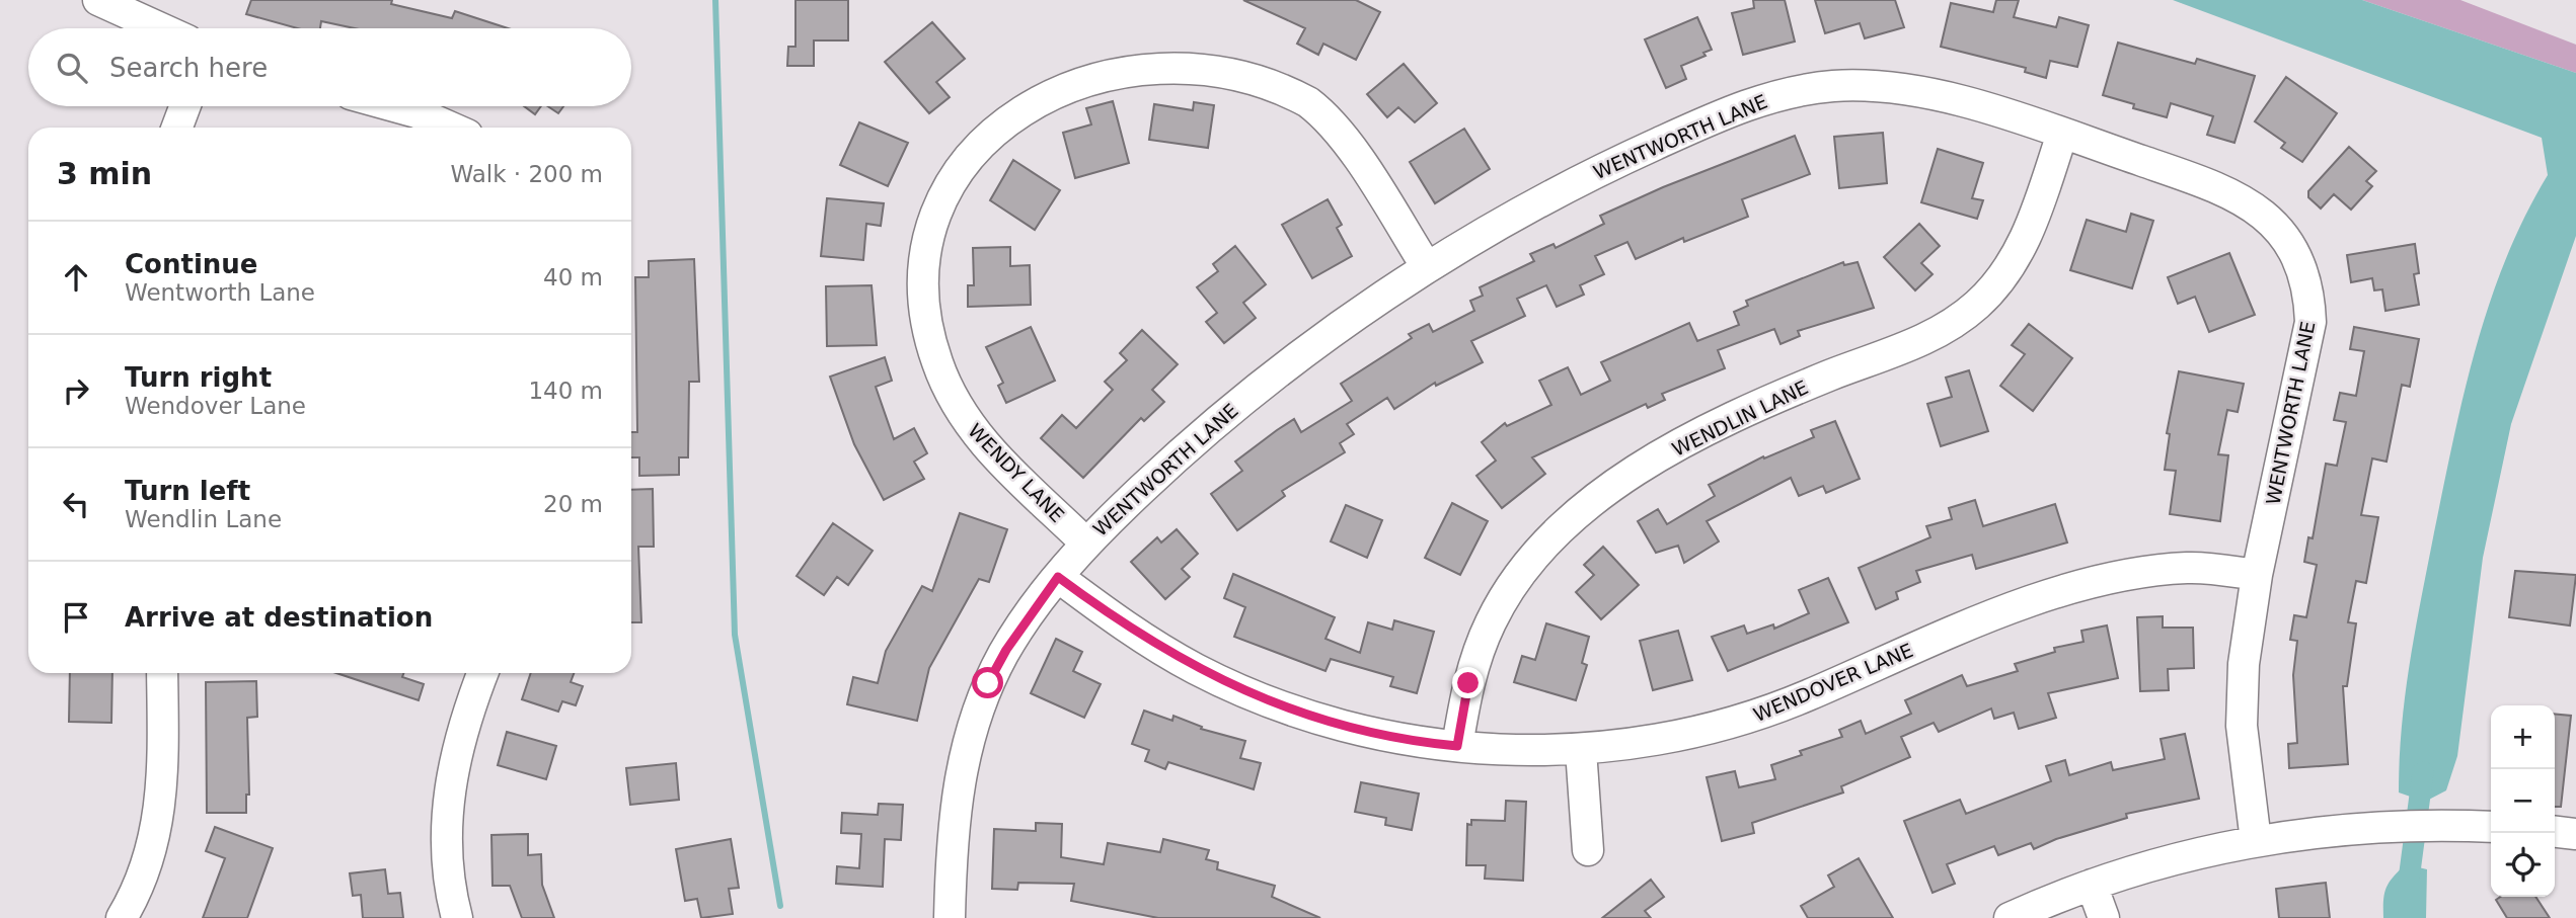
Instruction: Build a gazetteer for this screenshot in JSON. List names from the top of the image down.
{
  "streets": {
    "street": [
      "WENTWORTH LANE",
      "WENDLIN LANE",
      "WENDY LANE",
      "WENDOVER LANE"
    ]
  },
  "crossings": [
    ["WENTWORTH LANE", "WENDLIN LANE"],
    ["WENTWORTH LANE", "WENDY LANE"],
    ["WENTWORTH LANE", "WENDOVER LANE"],
    ["WENDLIN LANE", "WENDOVER LANE"]
  ],
  "page": {
    "search": "Search here",
    "heading": ["3 min", "Walk · 200 m"],
    "list": [
      ["Continue", "Wentworth Lane", "40 m"],
      ["Turn right", "Wendover Lane", "140 m"],
      ["Turn left", "Wendlin Lane", "20 m"],
      "Arrive at destination"
    ],
    "map_buttons": ["+", "−"]
  }
}
